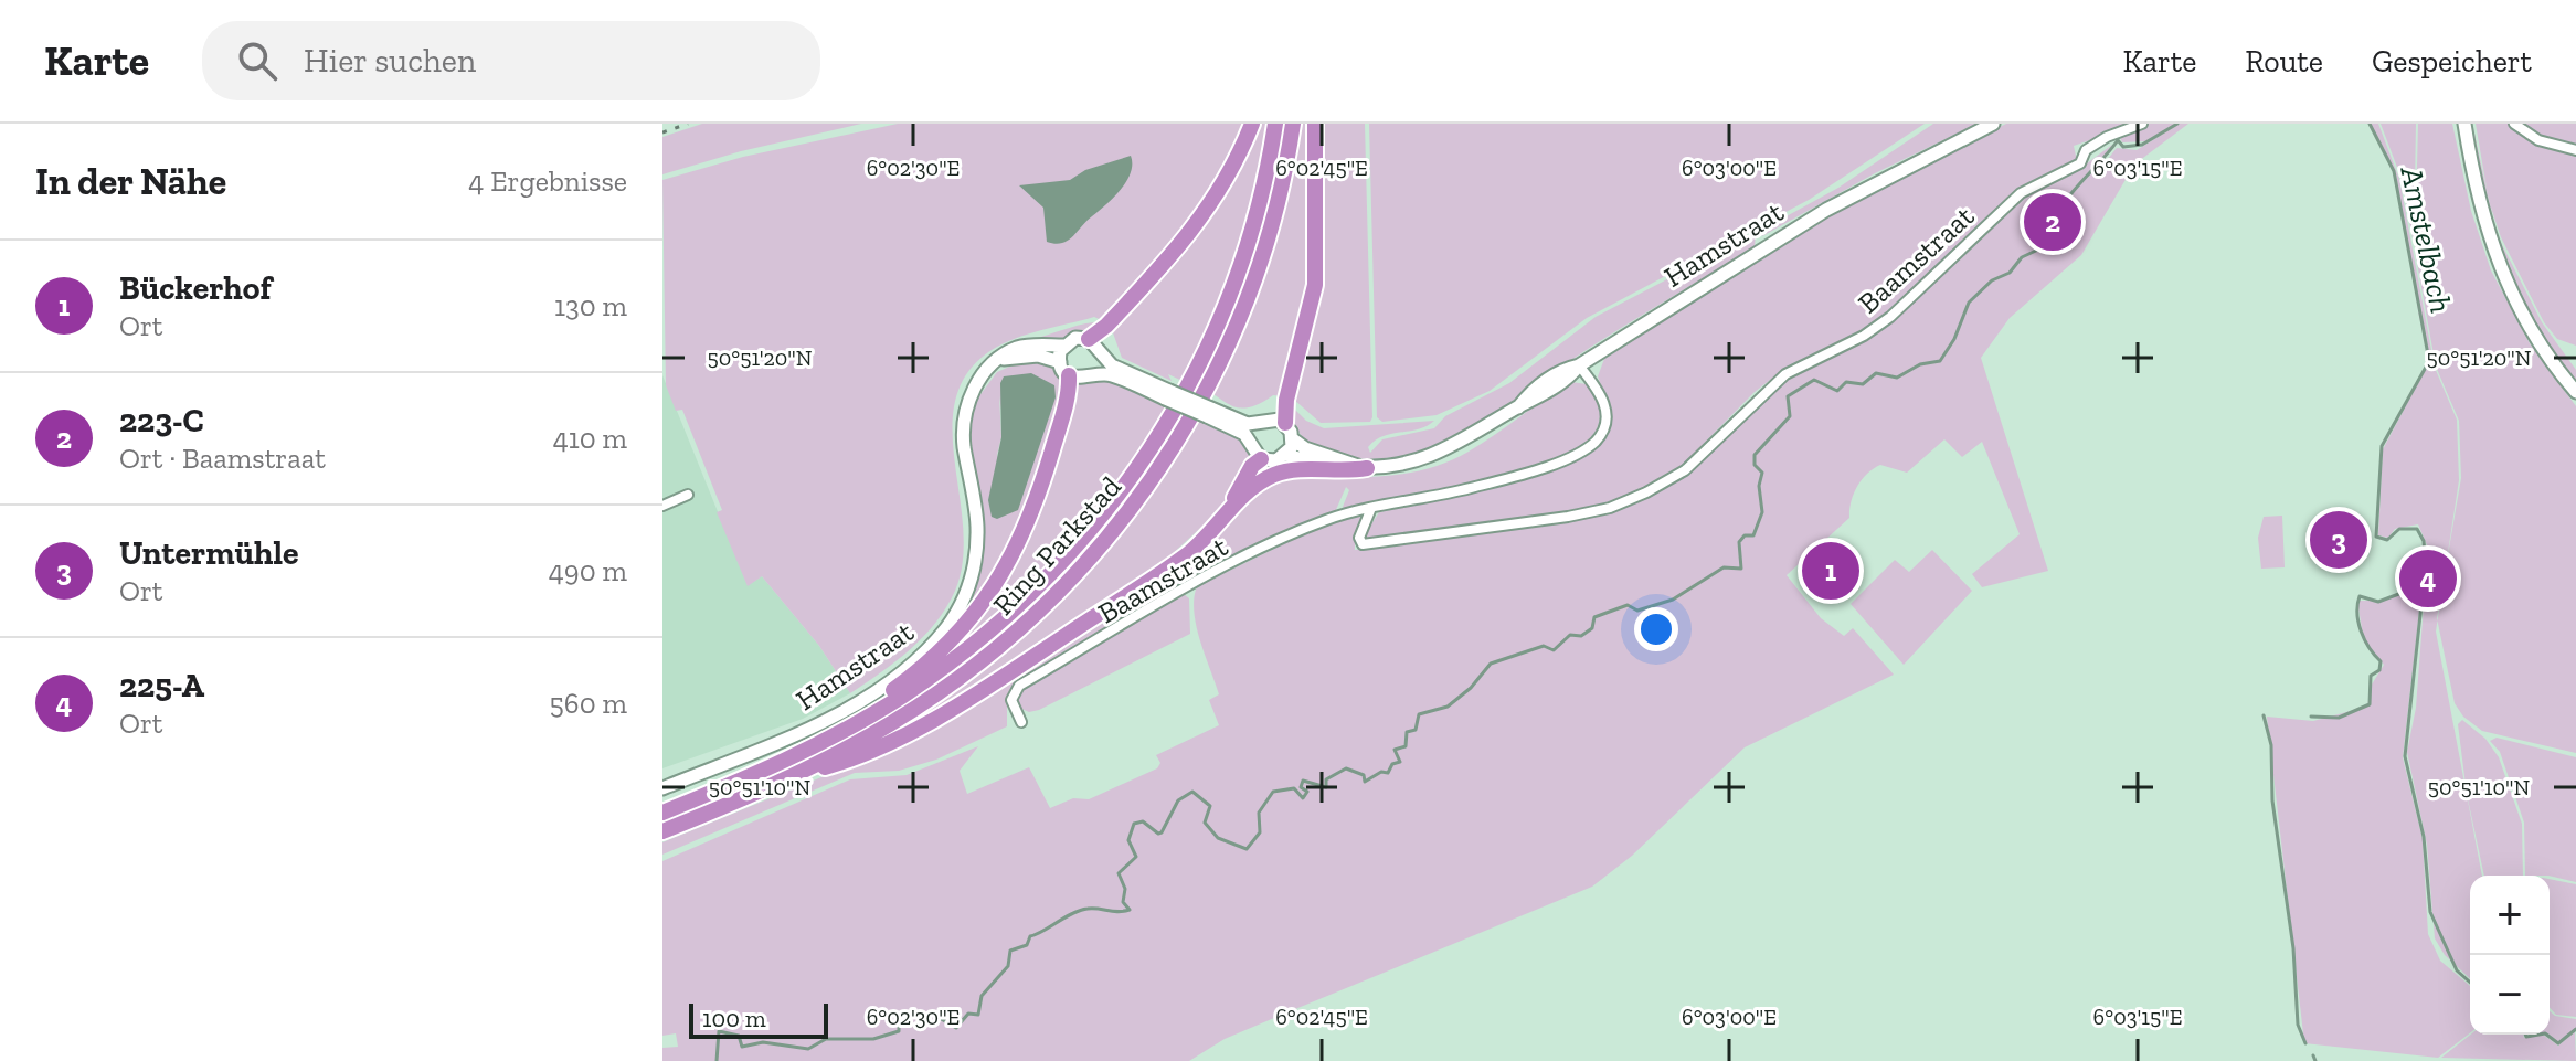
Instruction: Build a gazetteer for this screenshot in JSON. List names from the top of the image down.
{
  "streets": {
    "highway": ["Ring Parkstad"],
    "main road": ["Hamstraat"],
    "street": ["Baamstraat"]
  },
  "crossings": [
    ["Hamstraat", "Baamstraat"]
  ],
  "water": ["Amstelbach"],
  "scale_bar": "100 m",
  "page": {
    "header": "Karte",
    "search": "Hier suchen",
    "nav": ["Karte", "Route", "Gespeichert"],
    "heading": ["In der Nähe", "4 Ergebnisse"],
    "pins": [
      "2",
      "3",
      "1",
      "4"
    ],
    "list": [
      {
        "mark": "1",
        "name": "Bückerhof",
        "note": "Ort",
        "value": "130 m"
      },
      {
        "mark": "2",
        "name": "223-C",
        "note": "Ort · Baamstraat",
        "value": "410 m"
      },
      {
        "mark": "3",
        "name": "Untermühle",
        "note": "Ort",
        "value": "490 m"
      },
      {
        "mark": "4",
        "name": "225-A",
        "note": "Ort",
        "value": "560 m"
      }
    ],
    "map_buttons": ["+", "−"],
    "scale": "100 m"
  },
  "coordinates": [
    "6°02'30\"E",
    "6°02'45\"E",
    "6°03'00\"E",
    "6°03'15\"E",
    "50°51'20\"N",
    "50°51'10\"N"
  ]
}
